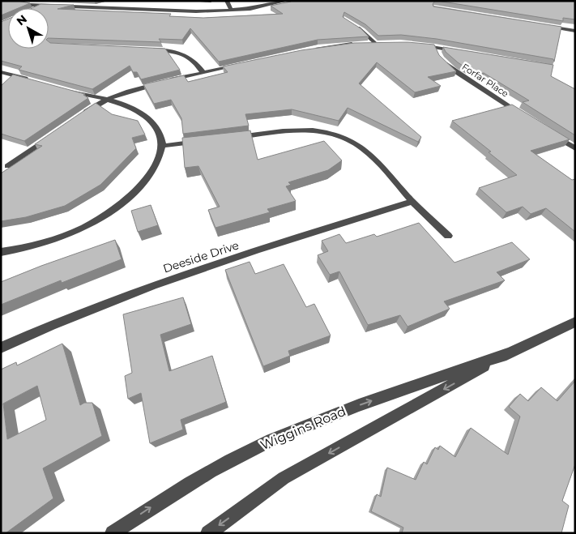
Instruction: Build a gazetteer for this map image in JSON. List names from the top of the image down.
{
  "streets": {
    "street": ["Forfar Place", "Deeside Drive", "Wiggins Road"]
  },
  "north": "top left"
}
